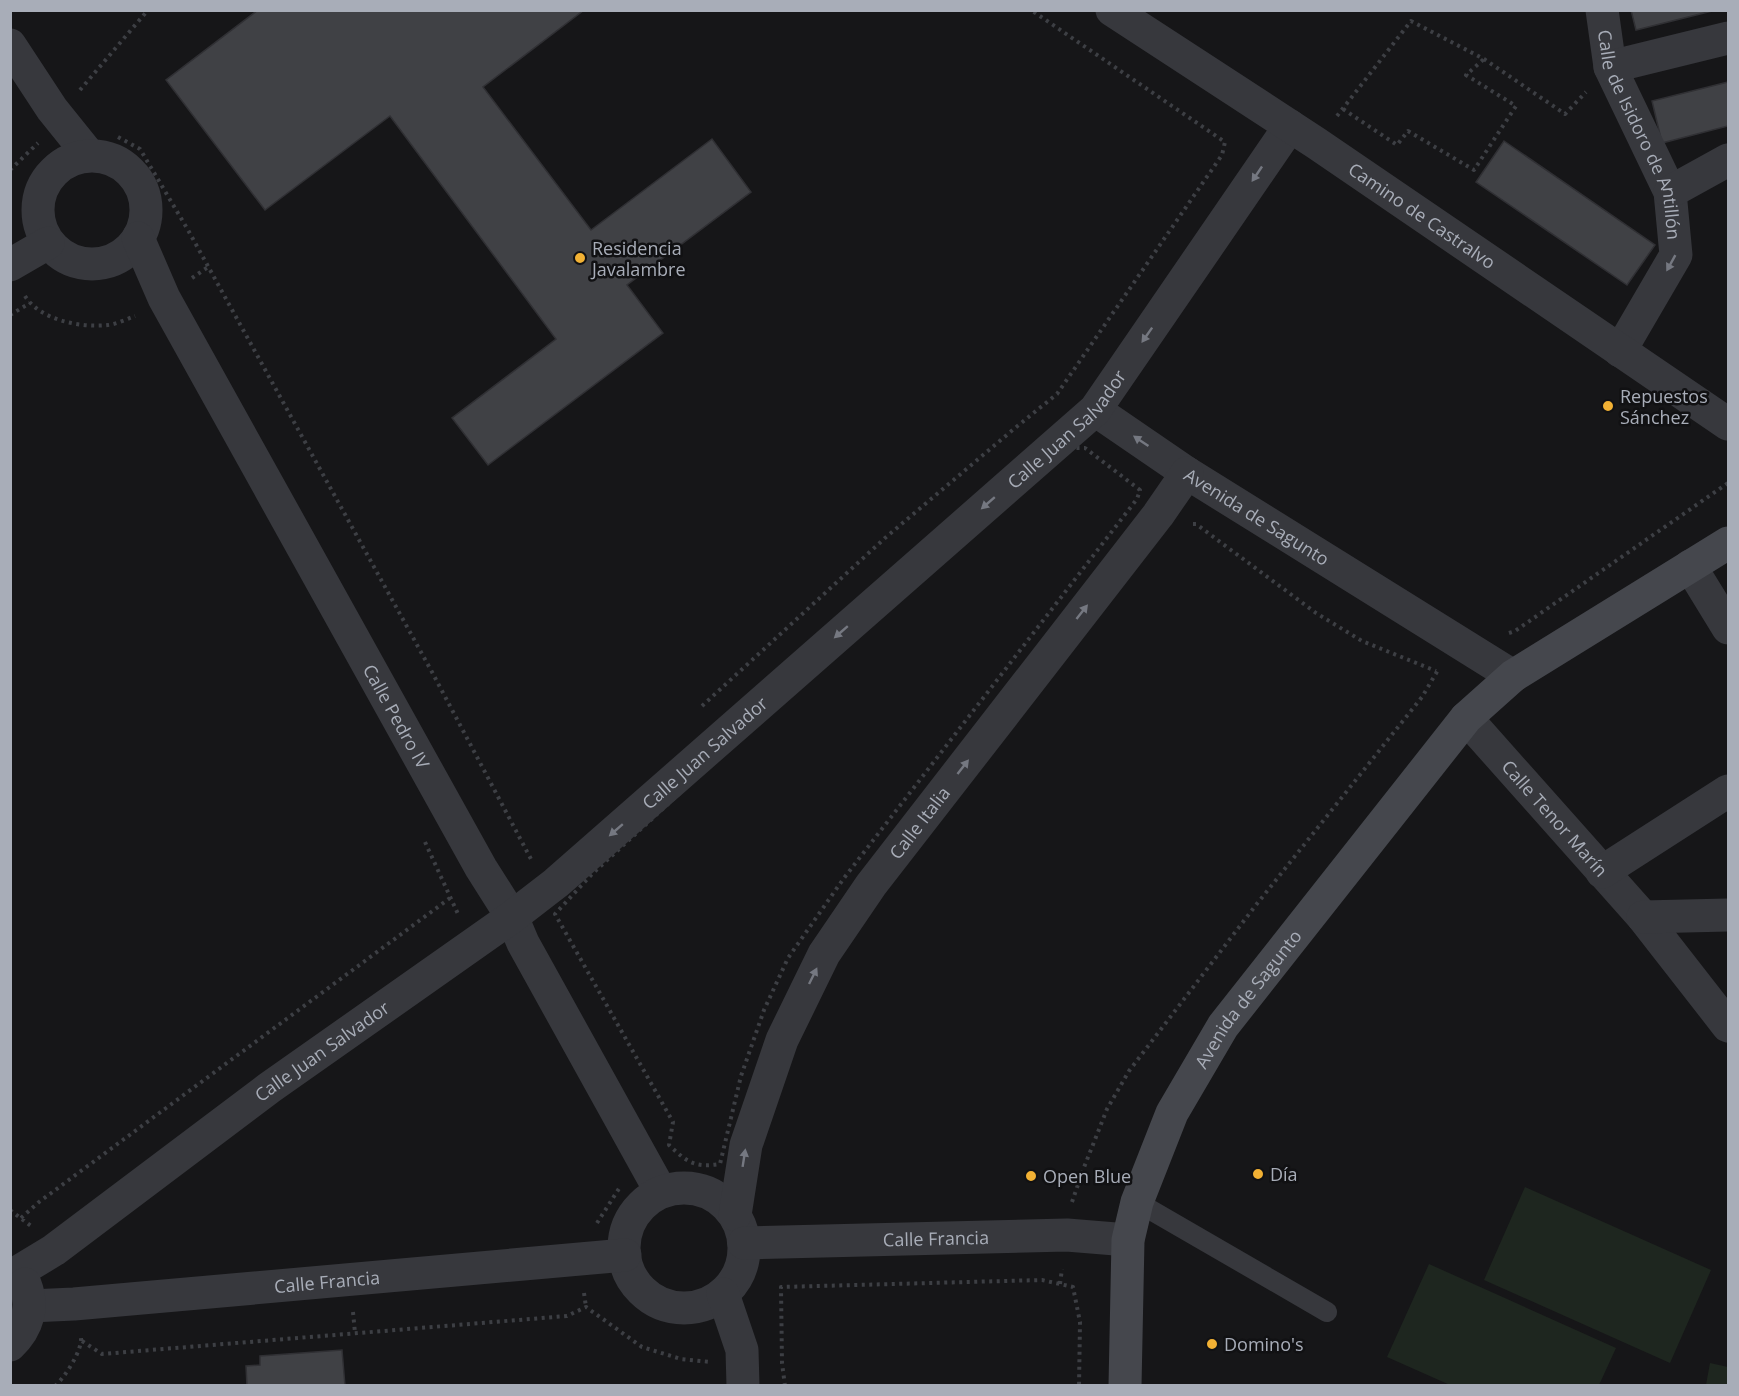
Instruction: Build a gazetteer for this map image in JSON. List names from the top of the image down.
{
  "streets": {
    "main road": ["Avenida de Sagunto"],
    "street": [
      "Calle de Isidoro de Antillón",
      "Camino de Castralvo",
      "Calle Juan Salvador",
      "Calle Pedro IV",
      "Calle Tenor Marín",
      "Calle Italia",
      "Calle Francia"
    ]
  },
  "crossings": [
    ["Calle de Isidoro de Antillón", "Camino de Castralvo"],
    ["Camino de Castralvo", "Calle Juan Salvador"],
    ["Calle Juan Salvador", "Avenida de Sagunto"],
    ["Calle Juan Salvador", "Calle Pedro IV"],
    ["Avenida de Sagunto", "Calle Tenor Marín"],
    ["Avenida de Sagunto", "Calle Italia"],
    ["Avenida de Sagunto", "Calle Francia"],
    ["Calle Pedro IV", "Calle Italia"],
    ["Calle Pedro IV", "Calle Francia"],
    ["Calle Italia", "Calle Francia"]
  ],
  "one_way": ["Calle de Isidoro de Antillón", "Calle Juan Salvador", "Calle Italia"],
  "places": [
    "Residencia Javalambre",
    "Repuestos Sánchez",
    "Día",
    "Open Blue",
    "Domino's"
  ]
}
